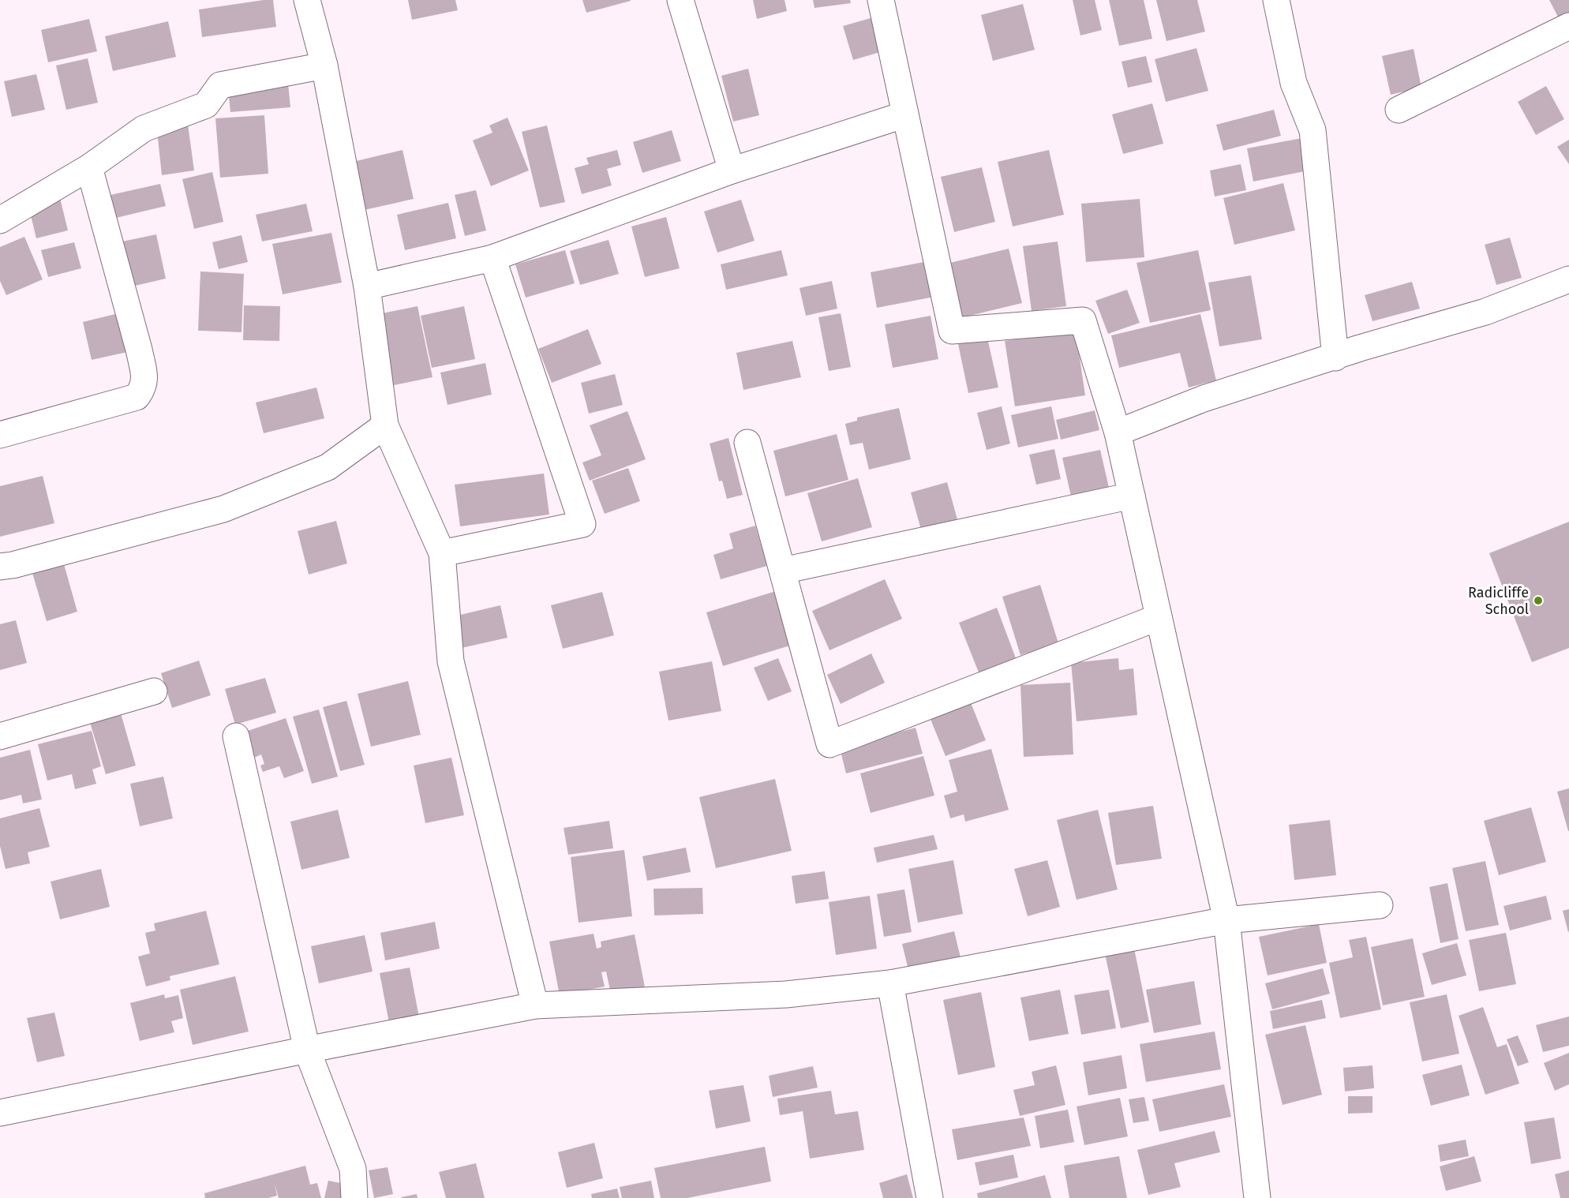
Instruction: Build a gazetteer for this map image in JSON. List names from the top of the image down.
{
  "places": ["Radicliffe School"]
}
